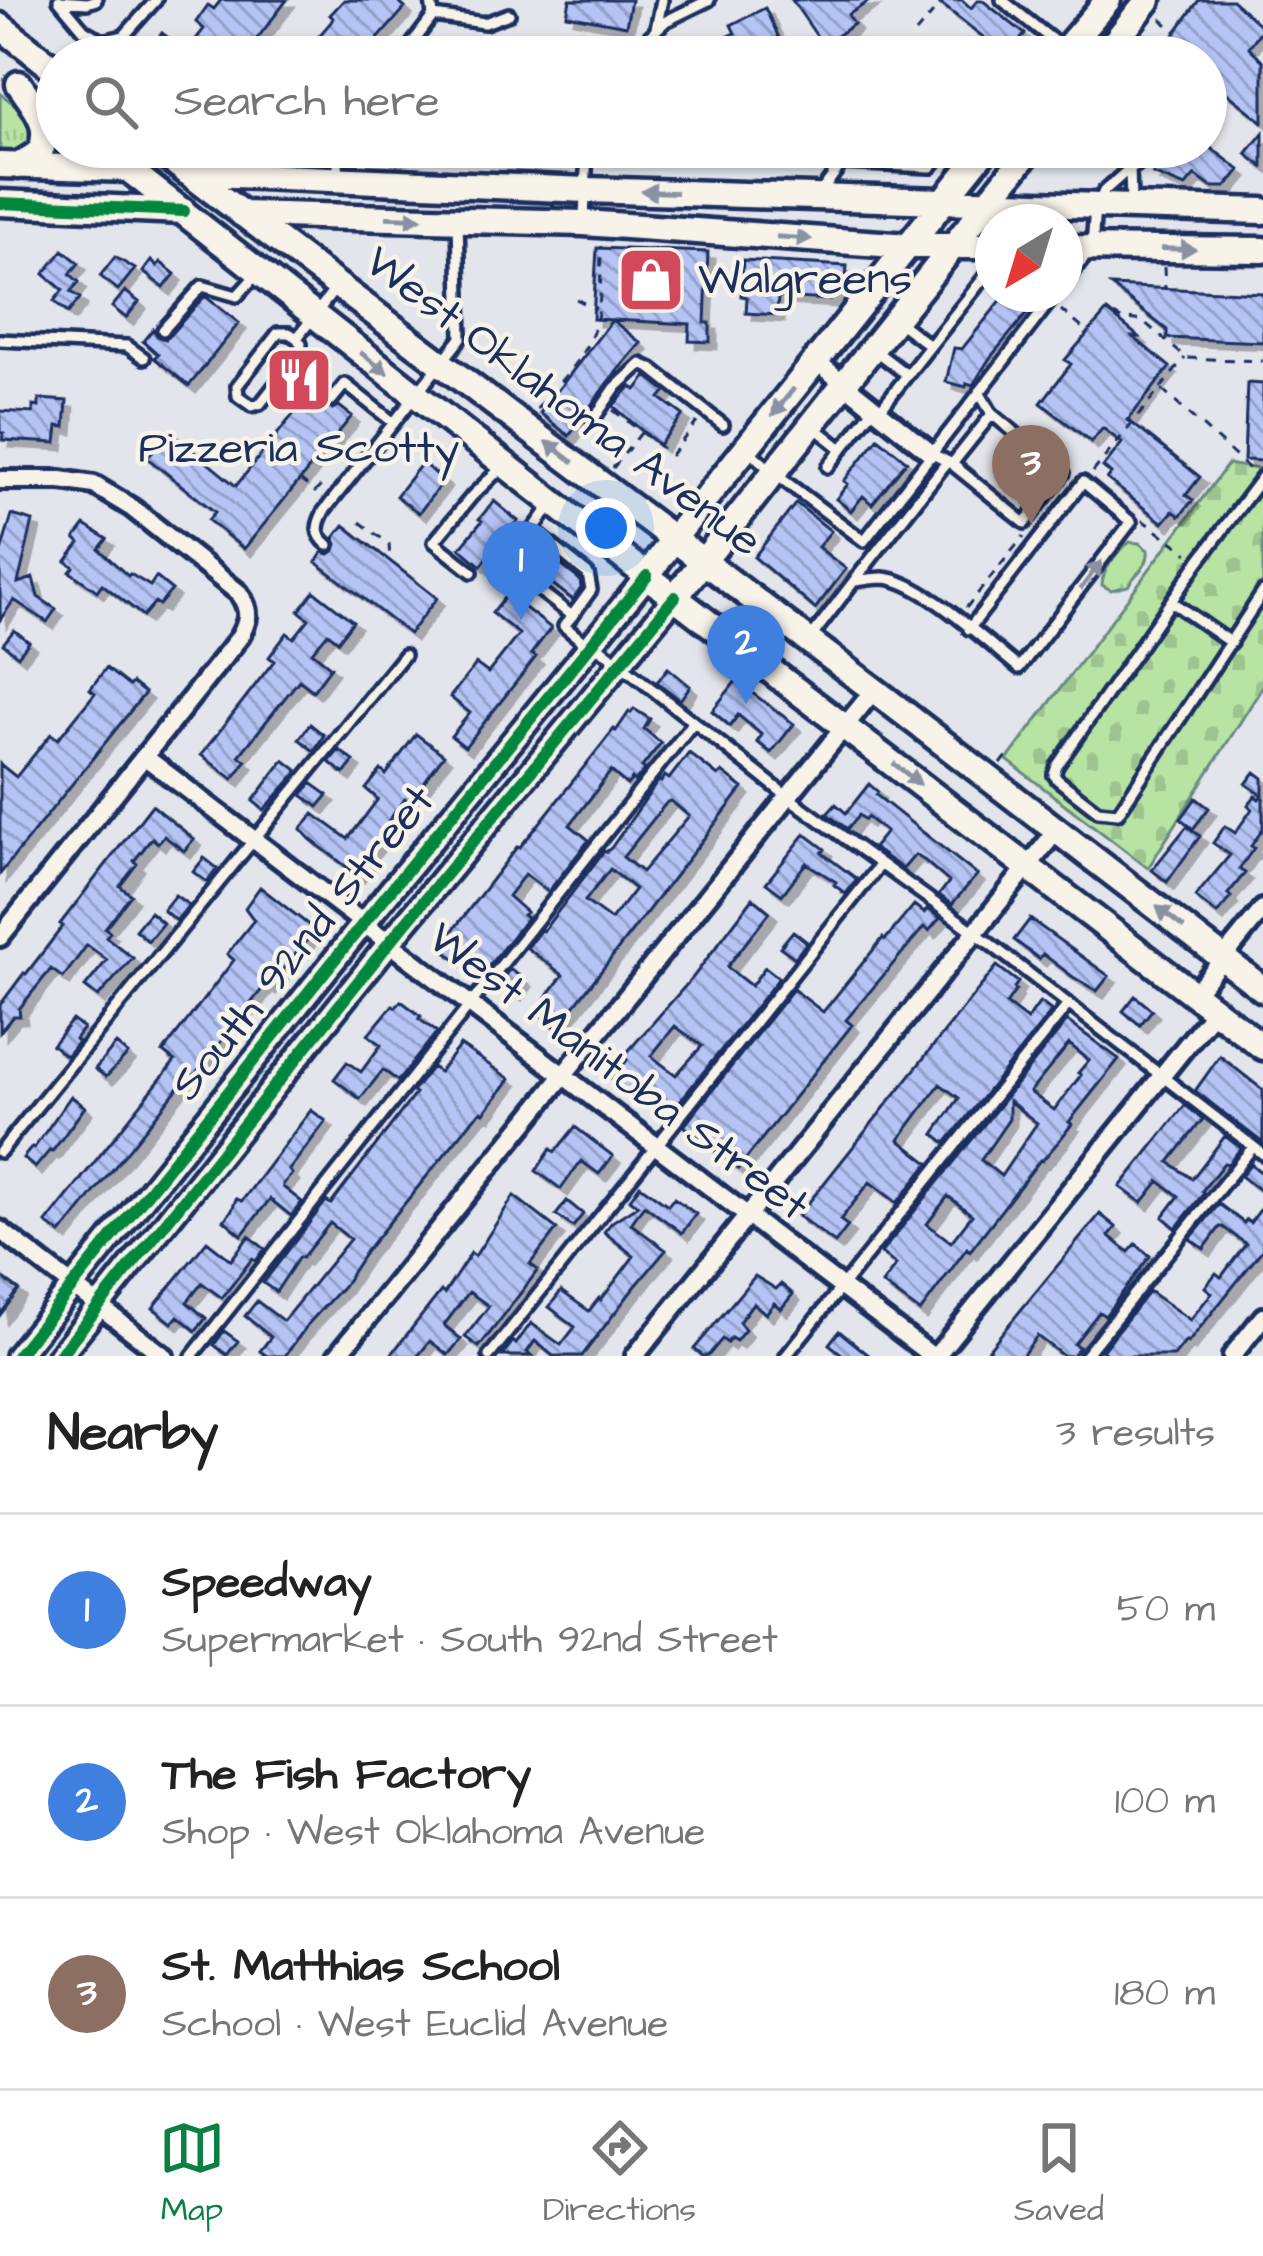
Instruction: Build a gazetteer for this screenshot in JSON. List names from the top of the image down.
{
  "streets": {
    "main road": ["West Oklahoma Avenue", "South 92nd Street"],
    "street": ["West Manitoba Street"]
  },
  "crossings": [
    ["West Oklahoma Avenue", "South 92nd Street"],
    ["South 92nd Street", "West Manitoba Street"]
  ],
  "places": {
    "shop": ["Walgreens"],
    "restaurant": ["Pizzeria Scotty"]
  },
  "north": "bottom left",
  "page": {
    "search": "Search here",
    "pins": ["3", "1", "2"],
    "heading": ["Nearby", "3 results"],
    "list": [
      {
        "mark": "1",
        "name": "Speedway",
        "note": "Supermarket · South 92nd Street",
        "value": "50 m"
      },
      {
        "mark": "2",
        "name": "The Fish Factory",
        "note": "Shop · West Oklahoma Avenue",
        "value": "100 m"
      },
      {
        "mark": "3",
        "name": "St. Matthias School",
        "note": "School · West Euclid Avenue",
        "value": "180 m"
      }
    ],
    "nav": ["Map", "Directions", "Saved"]
  }
}
